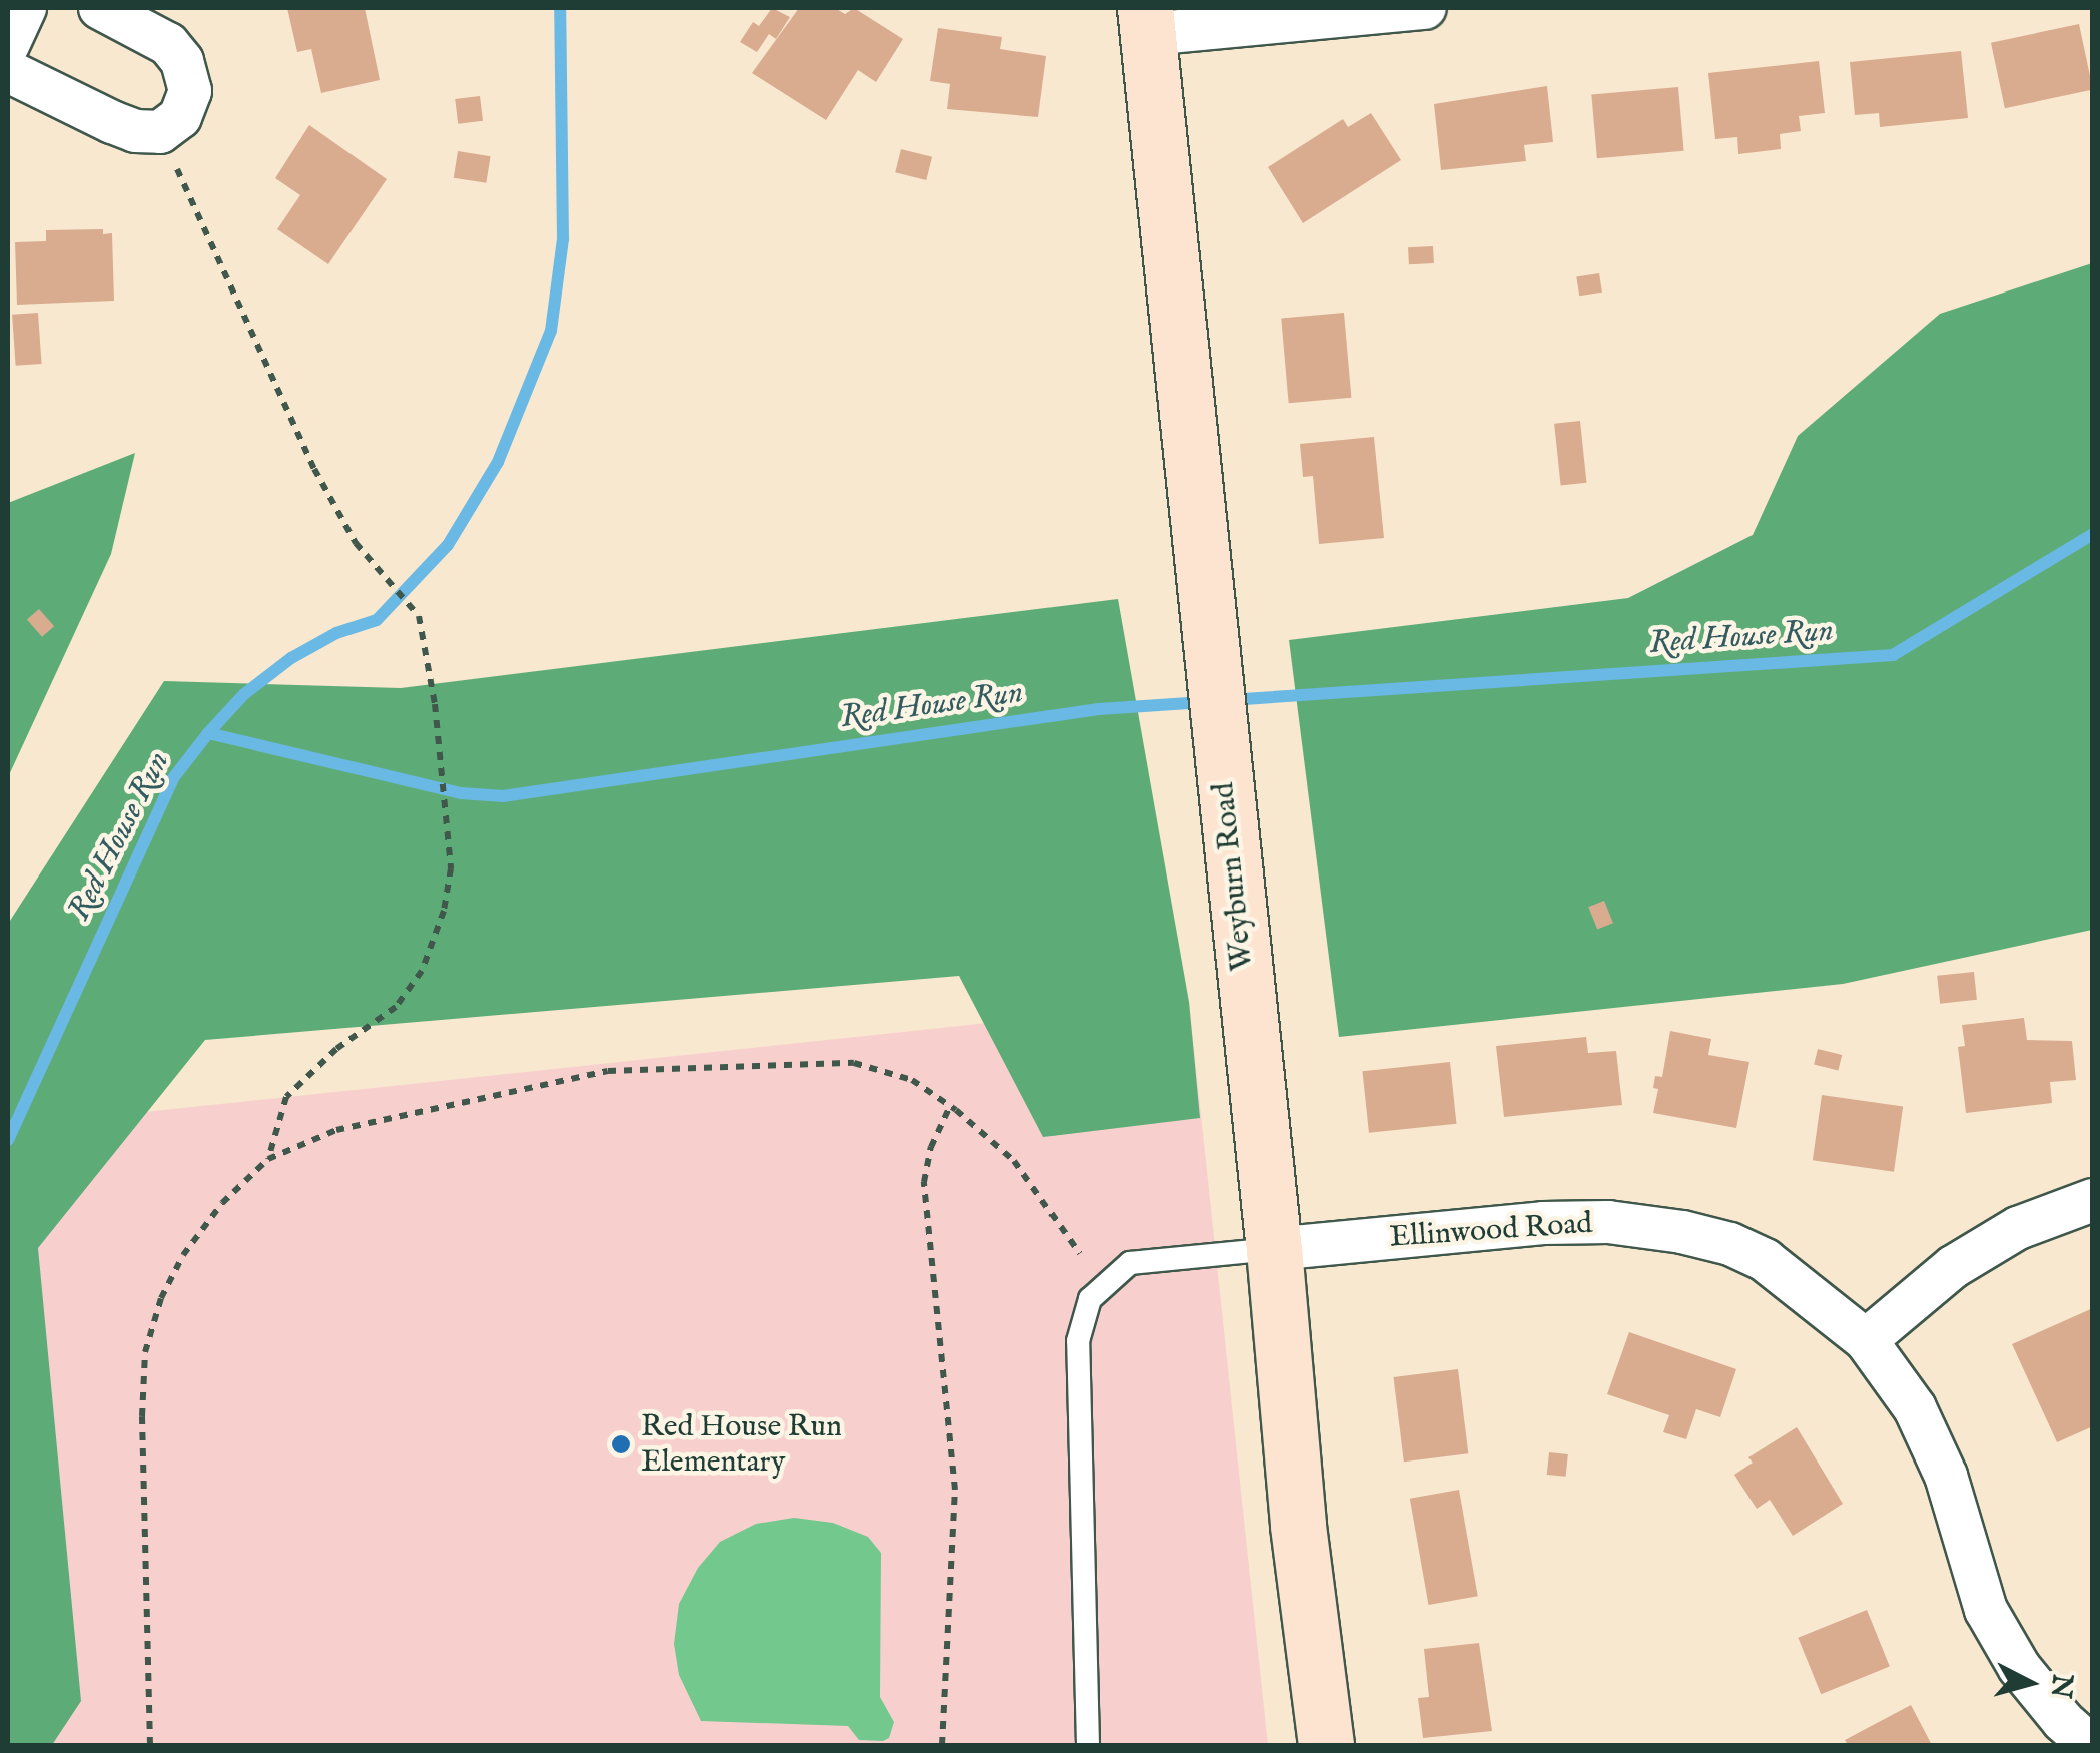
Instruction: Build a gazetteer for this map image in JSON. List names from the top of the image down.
{
  "streets": {
    "street": ["Weyburn Road", "Ellinwood Road"]
  },
  "crossings": [
    ["Weyburn Road", "Ellinwood Road"]
  ],
  "water": ["Red House Run"],
  "places": ["Red House Run Elementary"],
  "north": "right"
}
